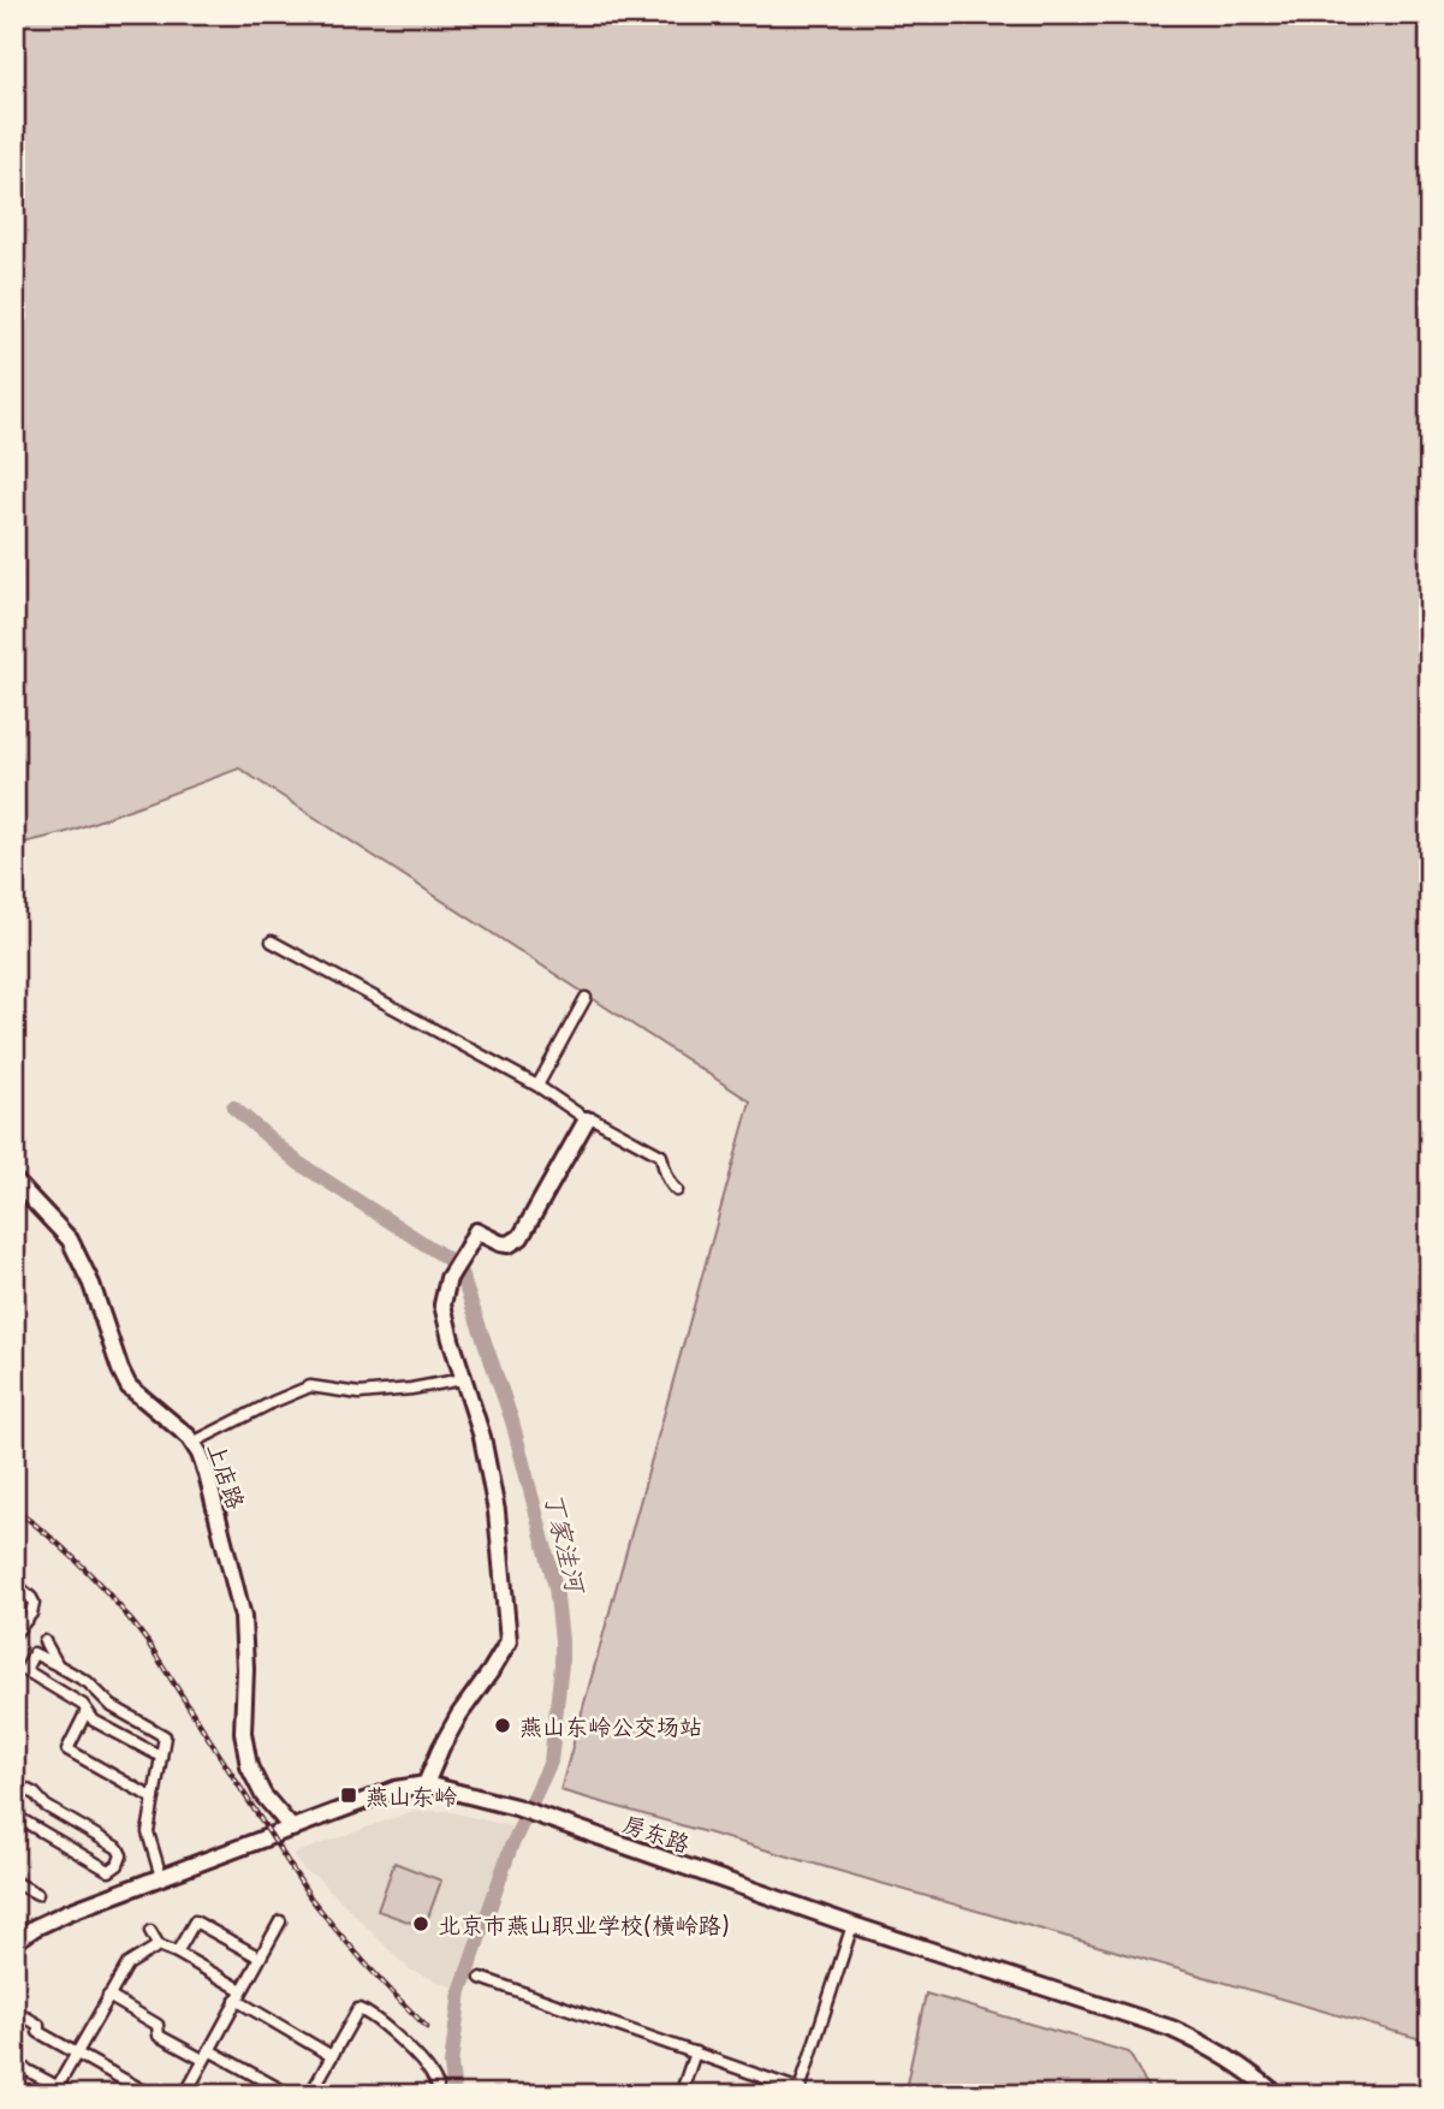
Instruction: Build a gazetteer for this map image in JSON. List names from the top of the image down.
{
  "streets": {
    "street": ["上店路", "房东路"]
  },
  "crossings": [
    ["上店路", "房东路"]
  ],
  "water": ["丁家洼河"],
  "places": {
    "other": ["燕山东岭公交场站", "北京市燕山职业学校(横岭路)"],
    "transit": ["燕山东岭"]
  }
}
